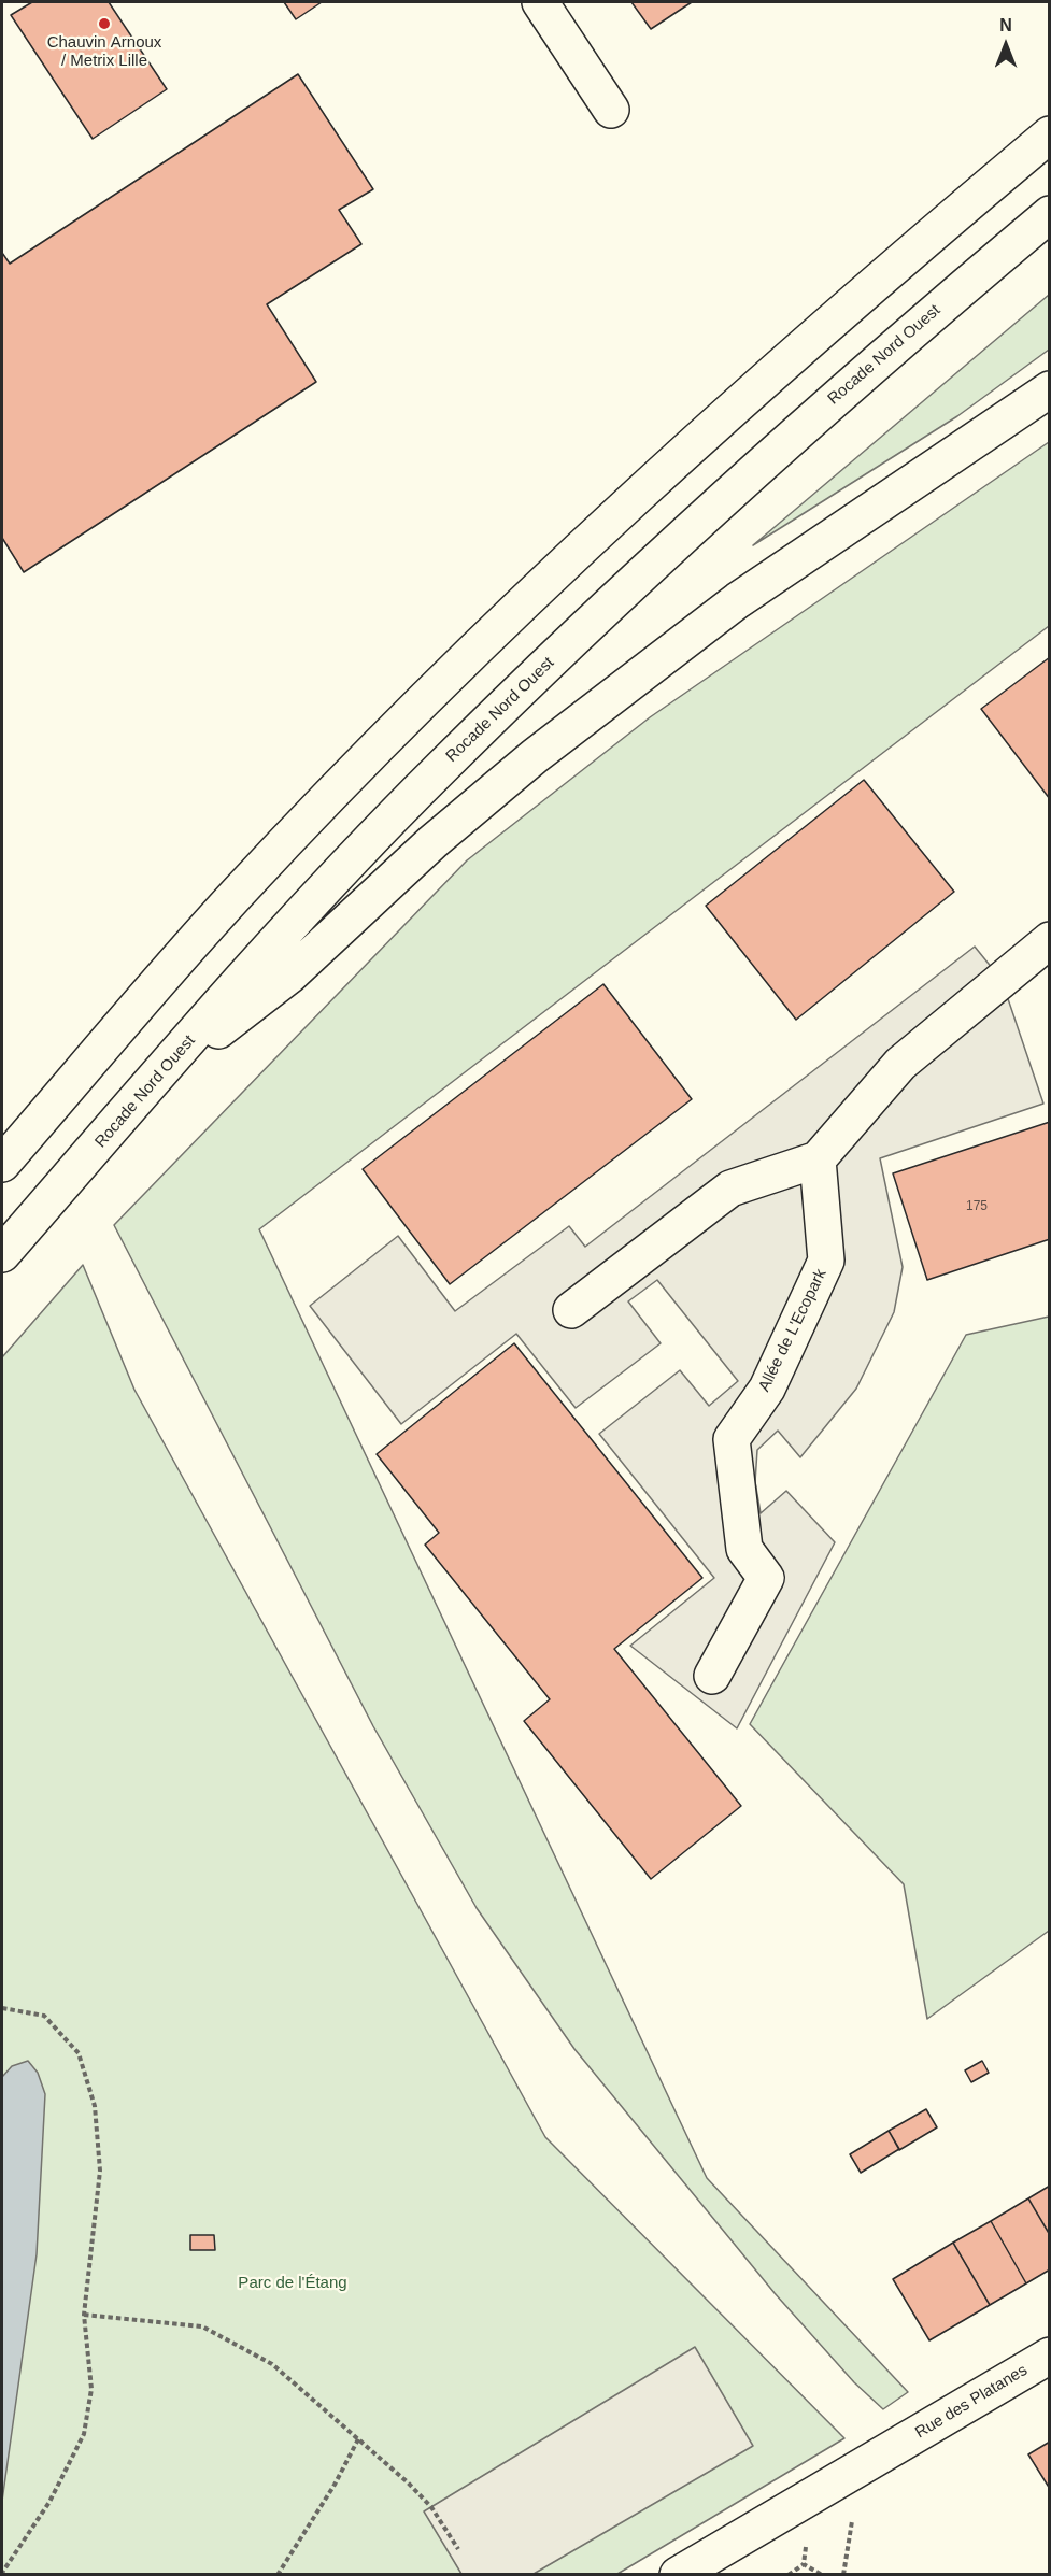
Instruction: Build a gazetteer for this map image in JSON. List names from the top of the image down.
{
  "streets": {
    "main road": ["Rocade Nord Ouest", "Allée de L'Ecopark", "Rue des Platanes"]
  },
  "parks": ["Parc de l'Étang"],
  "places": ["Chauvin Arnoux / Metrix Lille"],
  "house_numbers": ["175"],
  "north": "top"
}
